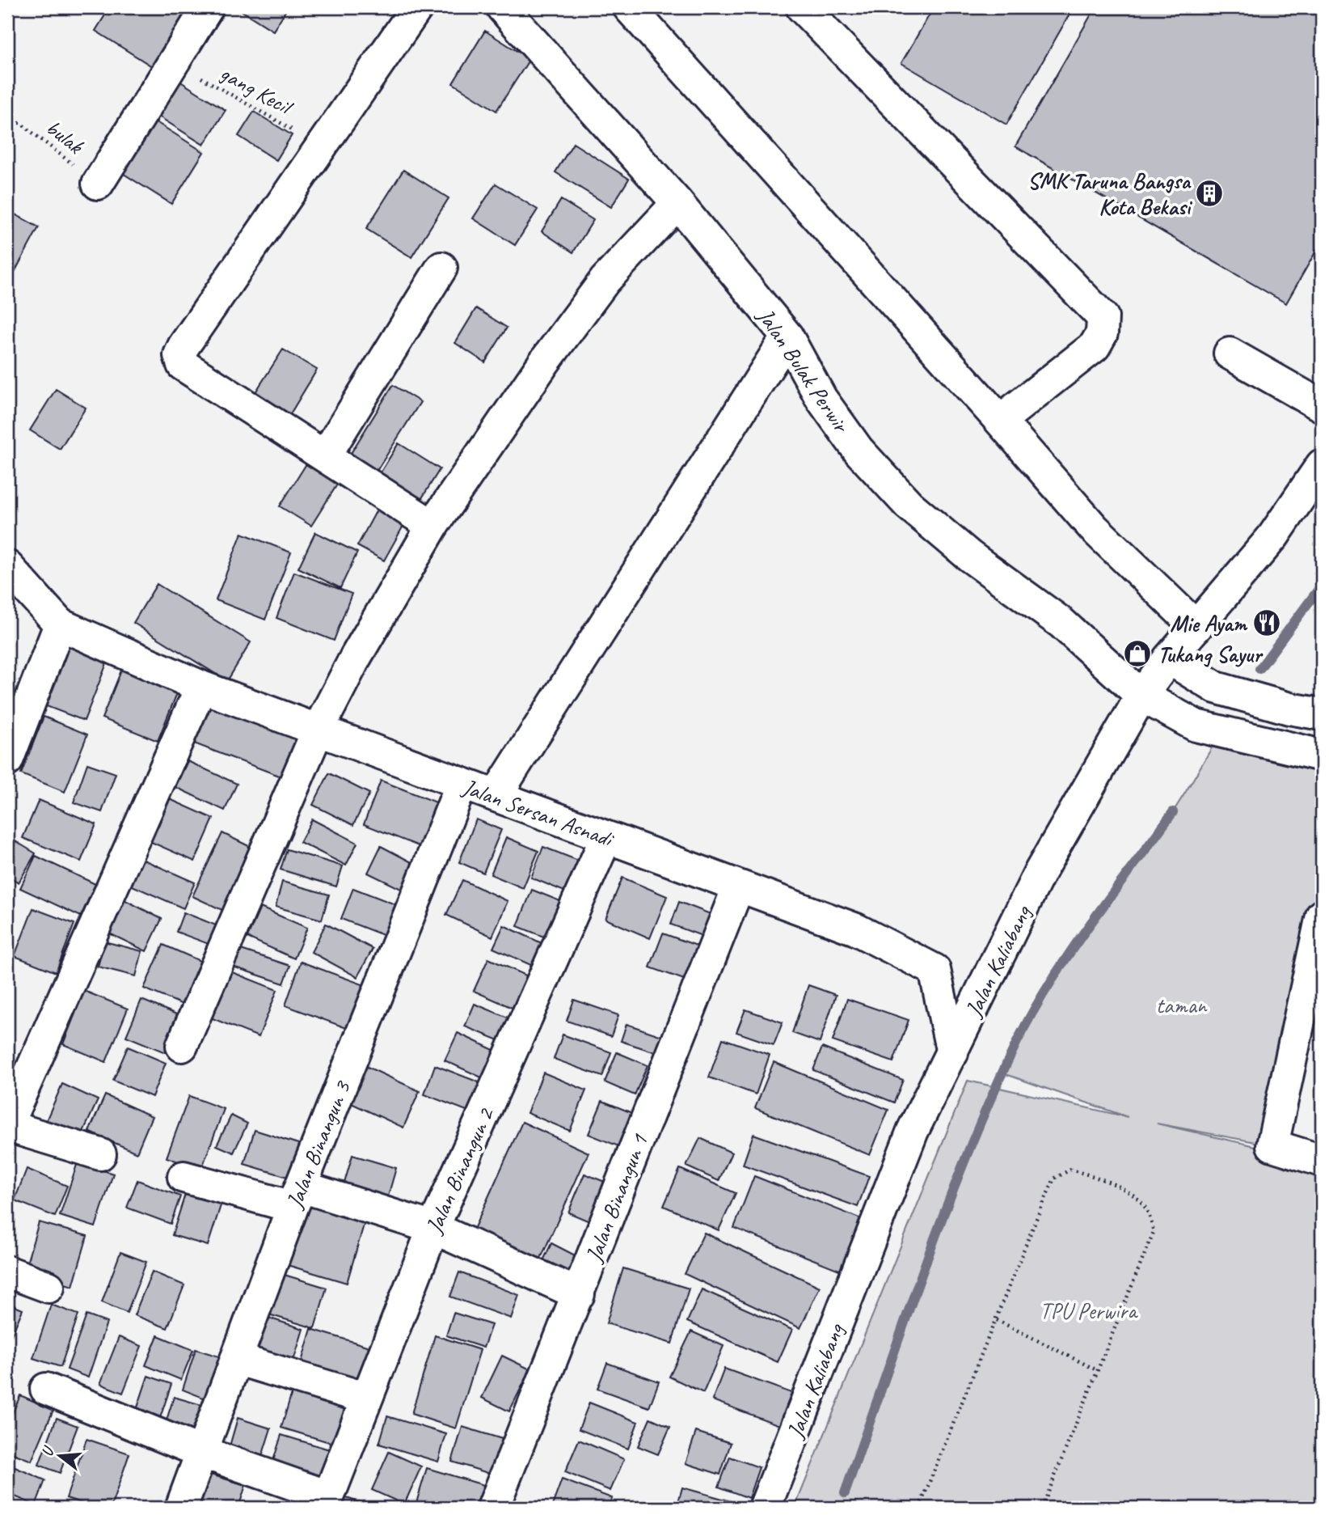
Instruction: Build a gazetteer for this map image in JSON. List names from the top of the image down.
{
  "streets": {
    "street": [
      "Jalan Bulak Perwir",
      "Jalan Sersan Asnadi",
      "Jalan Kaliabang",
      "Jalan Binangun 3",
      "Jalan Binangun 2",
      "Jalan Binangun 1"
    ],
    "path": ["gang Kecil", "bulak"]
  },
  "crossings": [
    ["Jalan Bulak Perwir", "Jalan Kaliabang"],
    ["Jalan Sersan Asnadi", "Jalan Kaliabang"],
    ["Jalan Sersan Asnadi", "Jalan Binangun 3"],
    ["Jalan Sersan Asnadi", "Jalan Binangun 2"],
    ["Jalan Sersan Asnadi", "Jalan Binangun 1"]
  ],
  "parks": ["taman", "TPU Perwira"],
  "places": {
    "building": ["SMK Taruna Bangsa Kota Bekasi"],
    "restaurant": ["Mie Ayam"],
    "shop": ["Tukang Sayur"]
  },
  "north": "left"
}
